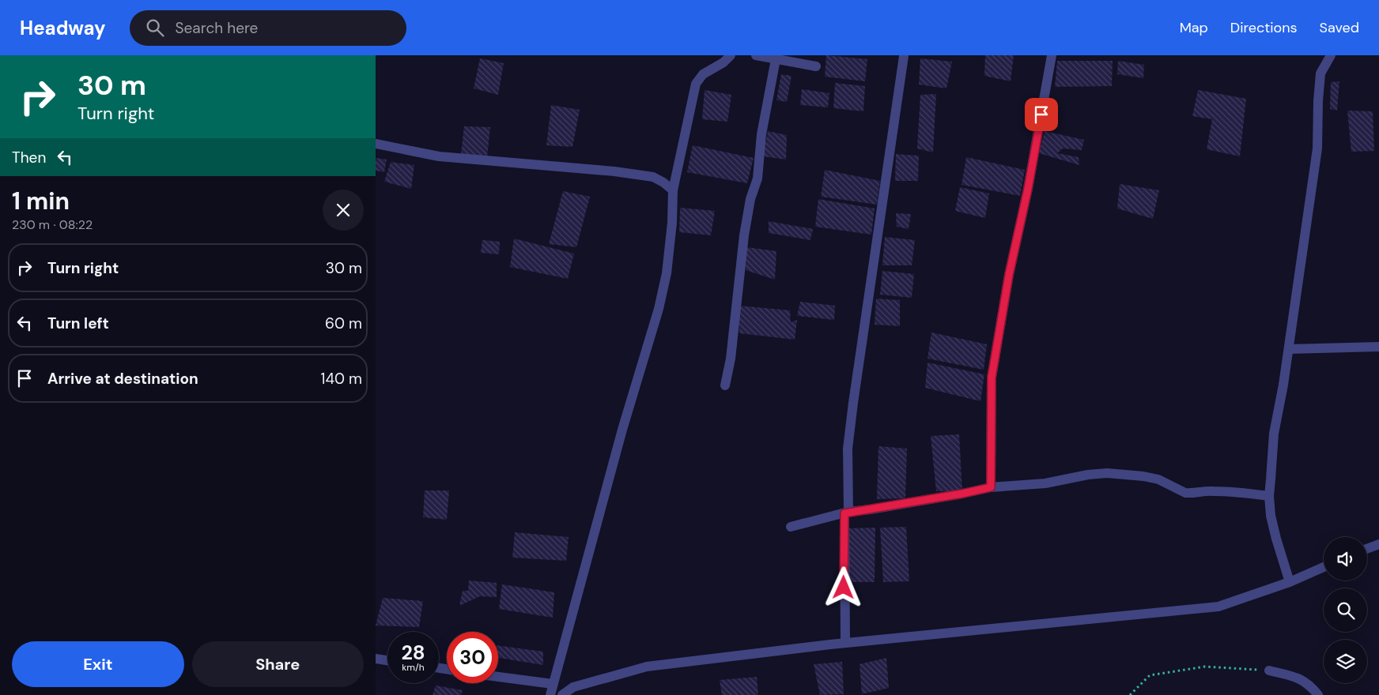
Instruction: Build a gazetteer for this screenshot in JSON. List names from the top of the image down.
{
  "page": {
    "header": "Headway",
    "search": "Search here",
    "nav": ["Map", "Directions", "Saved"],
    "turn": ["30 m", "Turn right"],
    "then": "Then",
    "heading": ["1 min", "230 m · 08:22"],
    "list": [
      {
        "name": "Turn right",
        "value": "30 m"
      },
      {
        "name": "Turn left",
        "value": "60 m"
      },
      {
        "name": "Arrive at destination",
        "value": "140 m"
      }
    ],
    "speed": "28 km/h",
    "limit": "30",
    "buttons": ["Exit", "Share"]
  }
}
